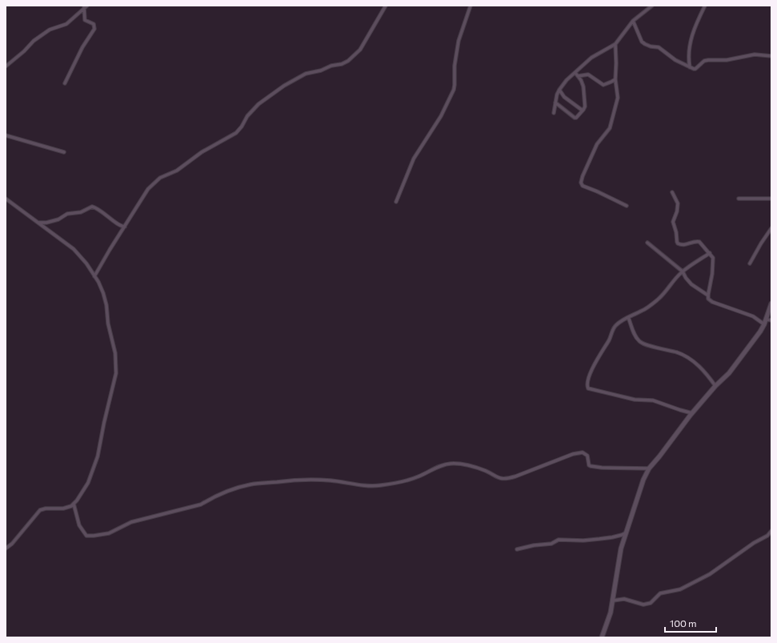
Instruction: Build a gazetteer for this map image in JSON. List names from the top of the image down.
{
  "scale_bar": "100 m"
}
